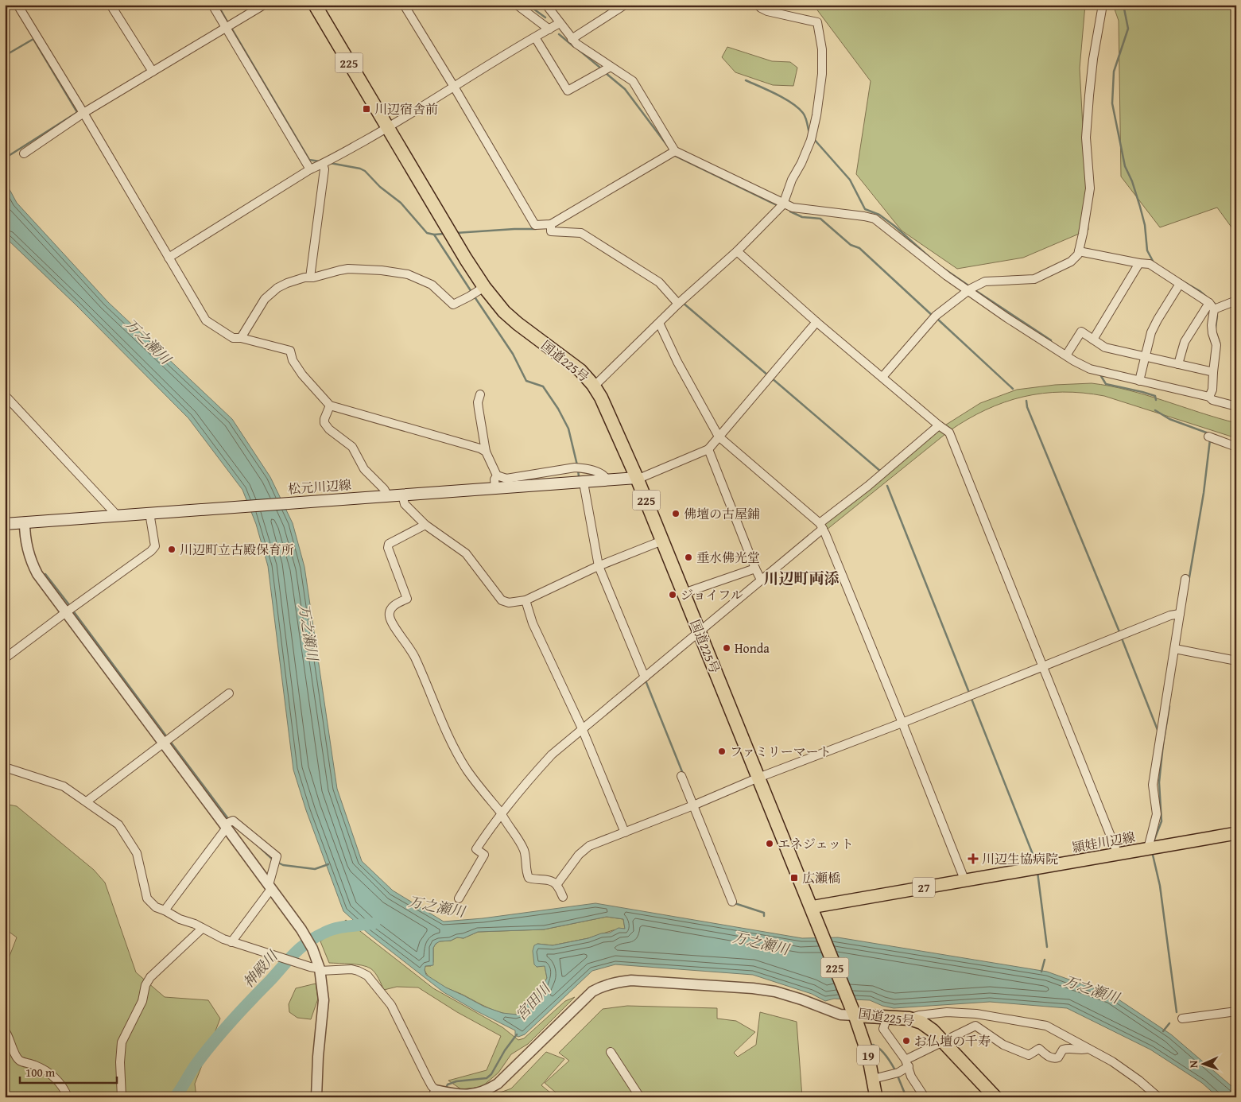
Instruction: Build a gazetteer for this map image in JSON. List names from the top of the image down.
{
  "streets": {
    "highway": ["225", "国道225号"],
    "main road": [
      "松元川辺線",
      "頴娃川辺線",
      "27",
      "19"
    ]
  },
  "crossings": [
    ["国道225号", "松元川辺線"],
    ["国道225号", "頴娃川辺線"],
    ["国道225号", "19"]
  ],
  "districts": ["川辺町両添"],
  "water": ["万之瀬川", "神殿川", "宮田川"],
  "places": {
    "transit": ["川辺宿舎前", "広瀬橋"],
    "other": [
      "佛壇の古屋鋪",
      "川辺町立古殿保育所",
      "垂水佛光堂",
      "ジョイフル",
      "Honda",
      "ファミリーマート",
      "エネジェット",
      "お仏壇の千寿"
    ],
    "health": ["川辺生協病院"]
  },
  "scale_bar": "100 m",
  "north": "left"
}
